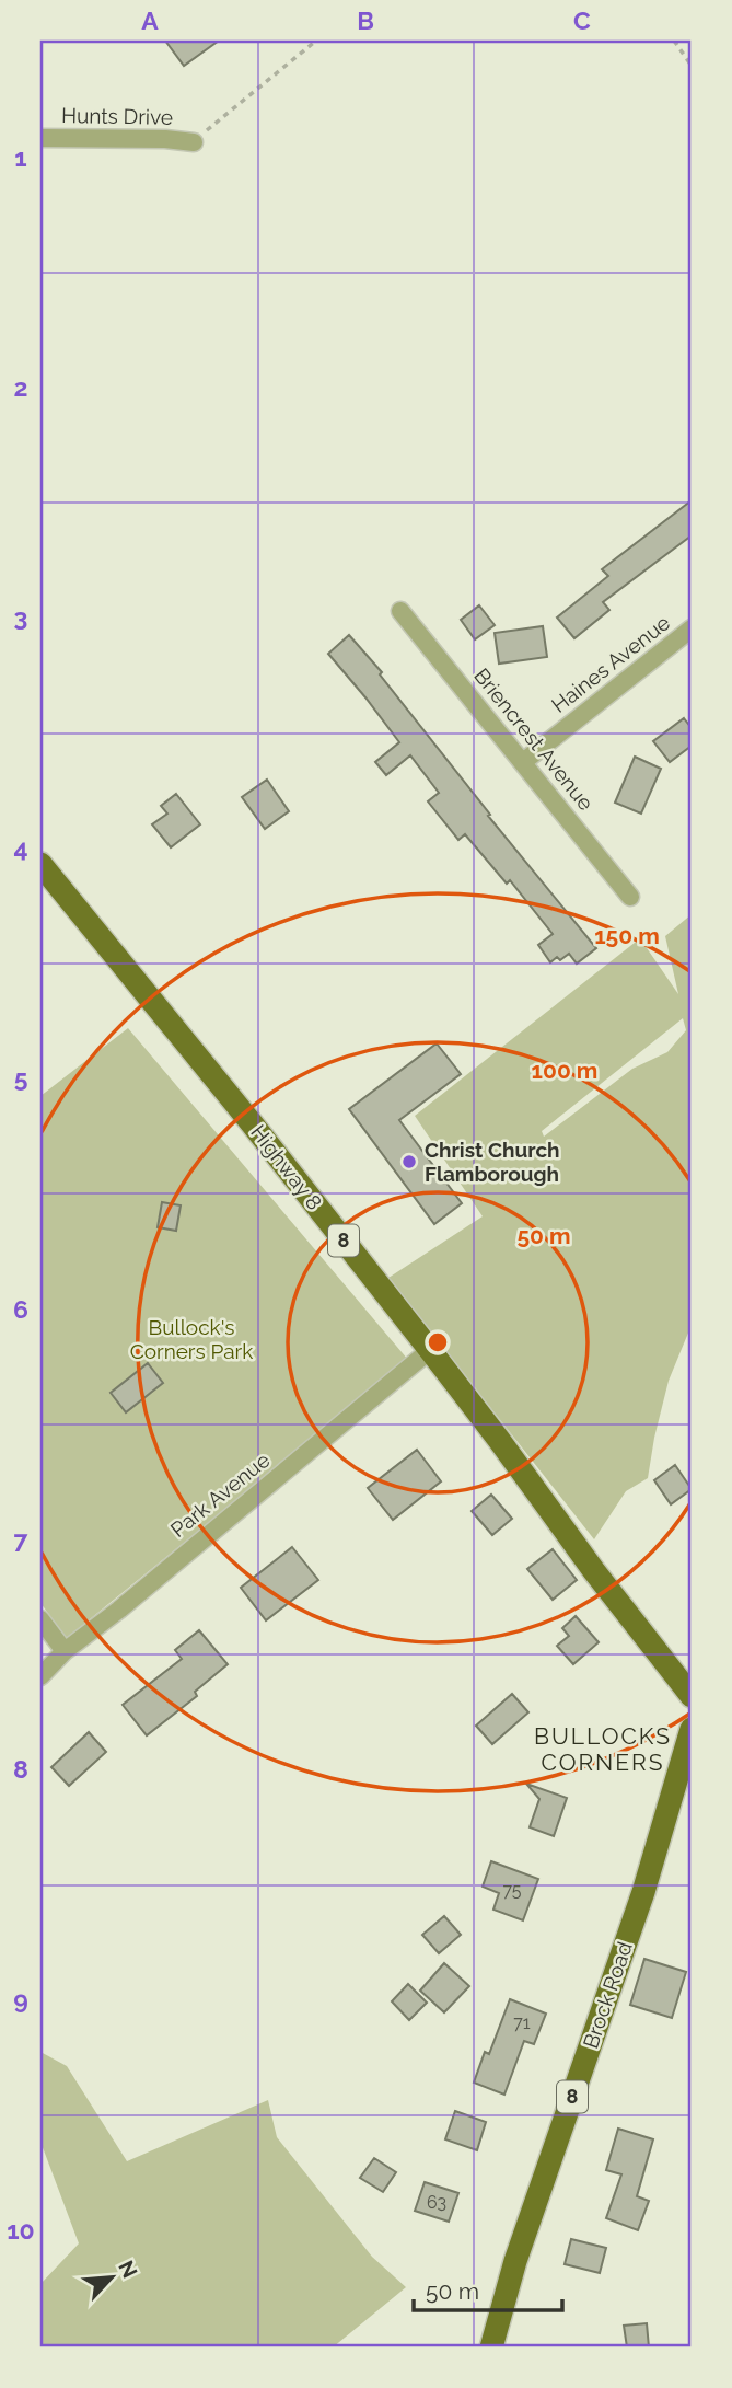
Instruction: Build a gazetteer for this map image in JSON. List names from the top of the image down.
{
  "streets": {
    "main road": ["Highway 8", "8", "Brock Road"],
    "street": [
      "Hunts Drive",
      "Haines Avenue",
      "Briencrest Avenue",
      "Park Avenue"
    ]
  },
  "crossings": [
    ["Haines Avenue", "Briencrest Avenue"],
    ["Highway 8", "Park Avenue"]
  ],
  "districts": ["BULLOCKS CORNERS"],
  "parks": ["Bullock's Corners Park"],
  "places": ["Christ Church Flamborough"],
  "house_numbers": ["75", "71", "63"],
  "scale_bar": "50 m",
  "north": "top right",
  "grid": {
    "columns": ["A", "B", "C"],
    "rows": [
      "1",
      "2",
      "3",
      "4",
      "5",
      "6",
      "7",
      "8",
      "9",
      "10"
    ]
  },
  "rings": ["150 m", "100 m", "50 m"]
}
